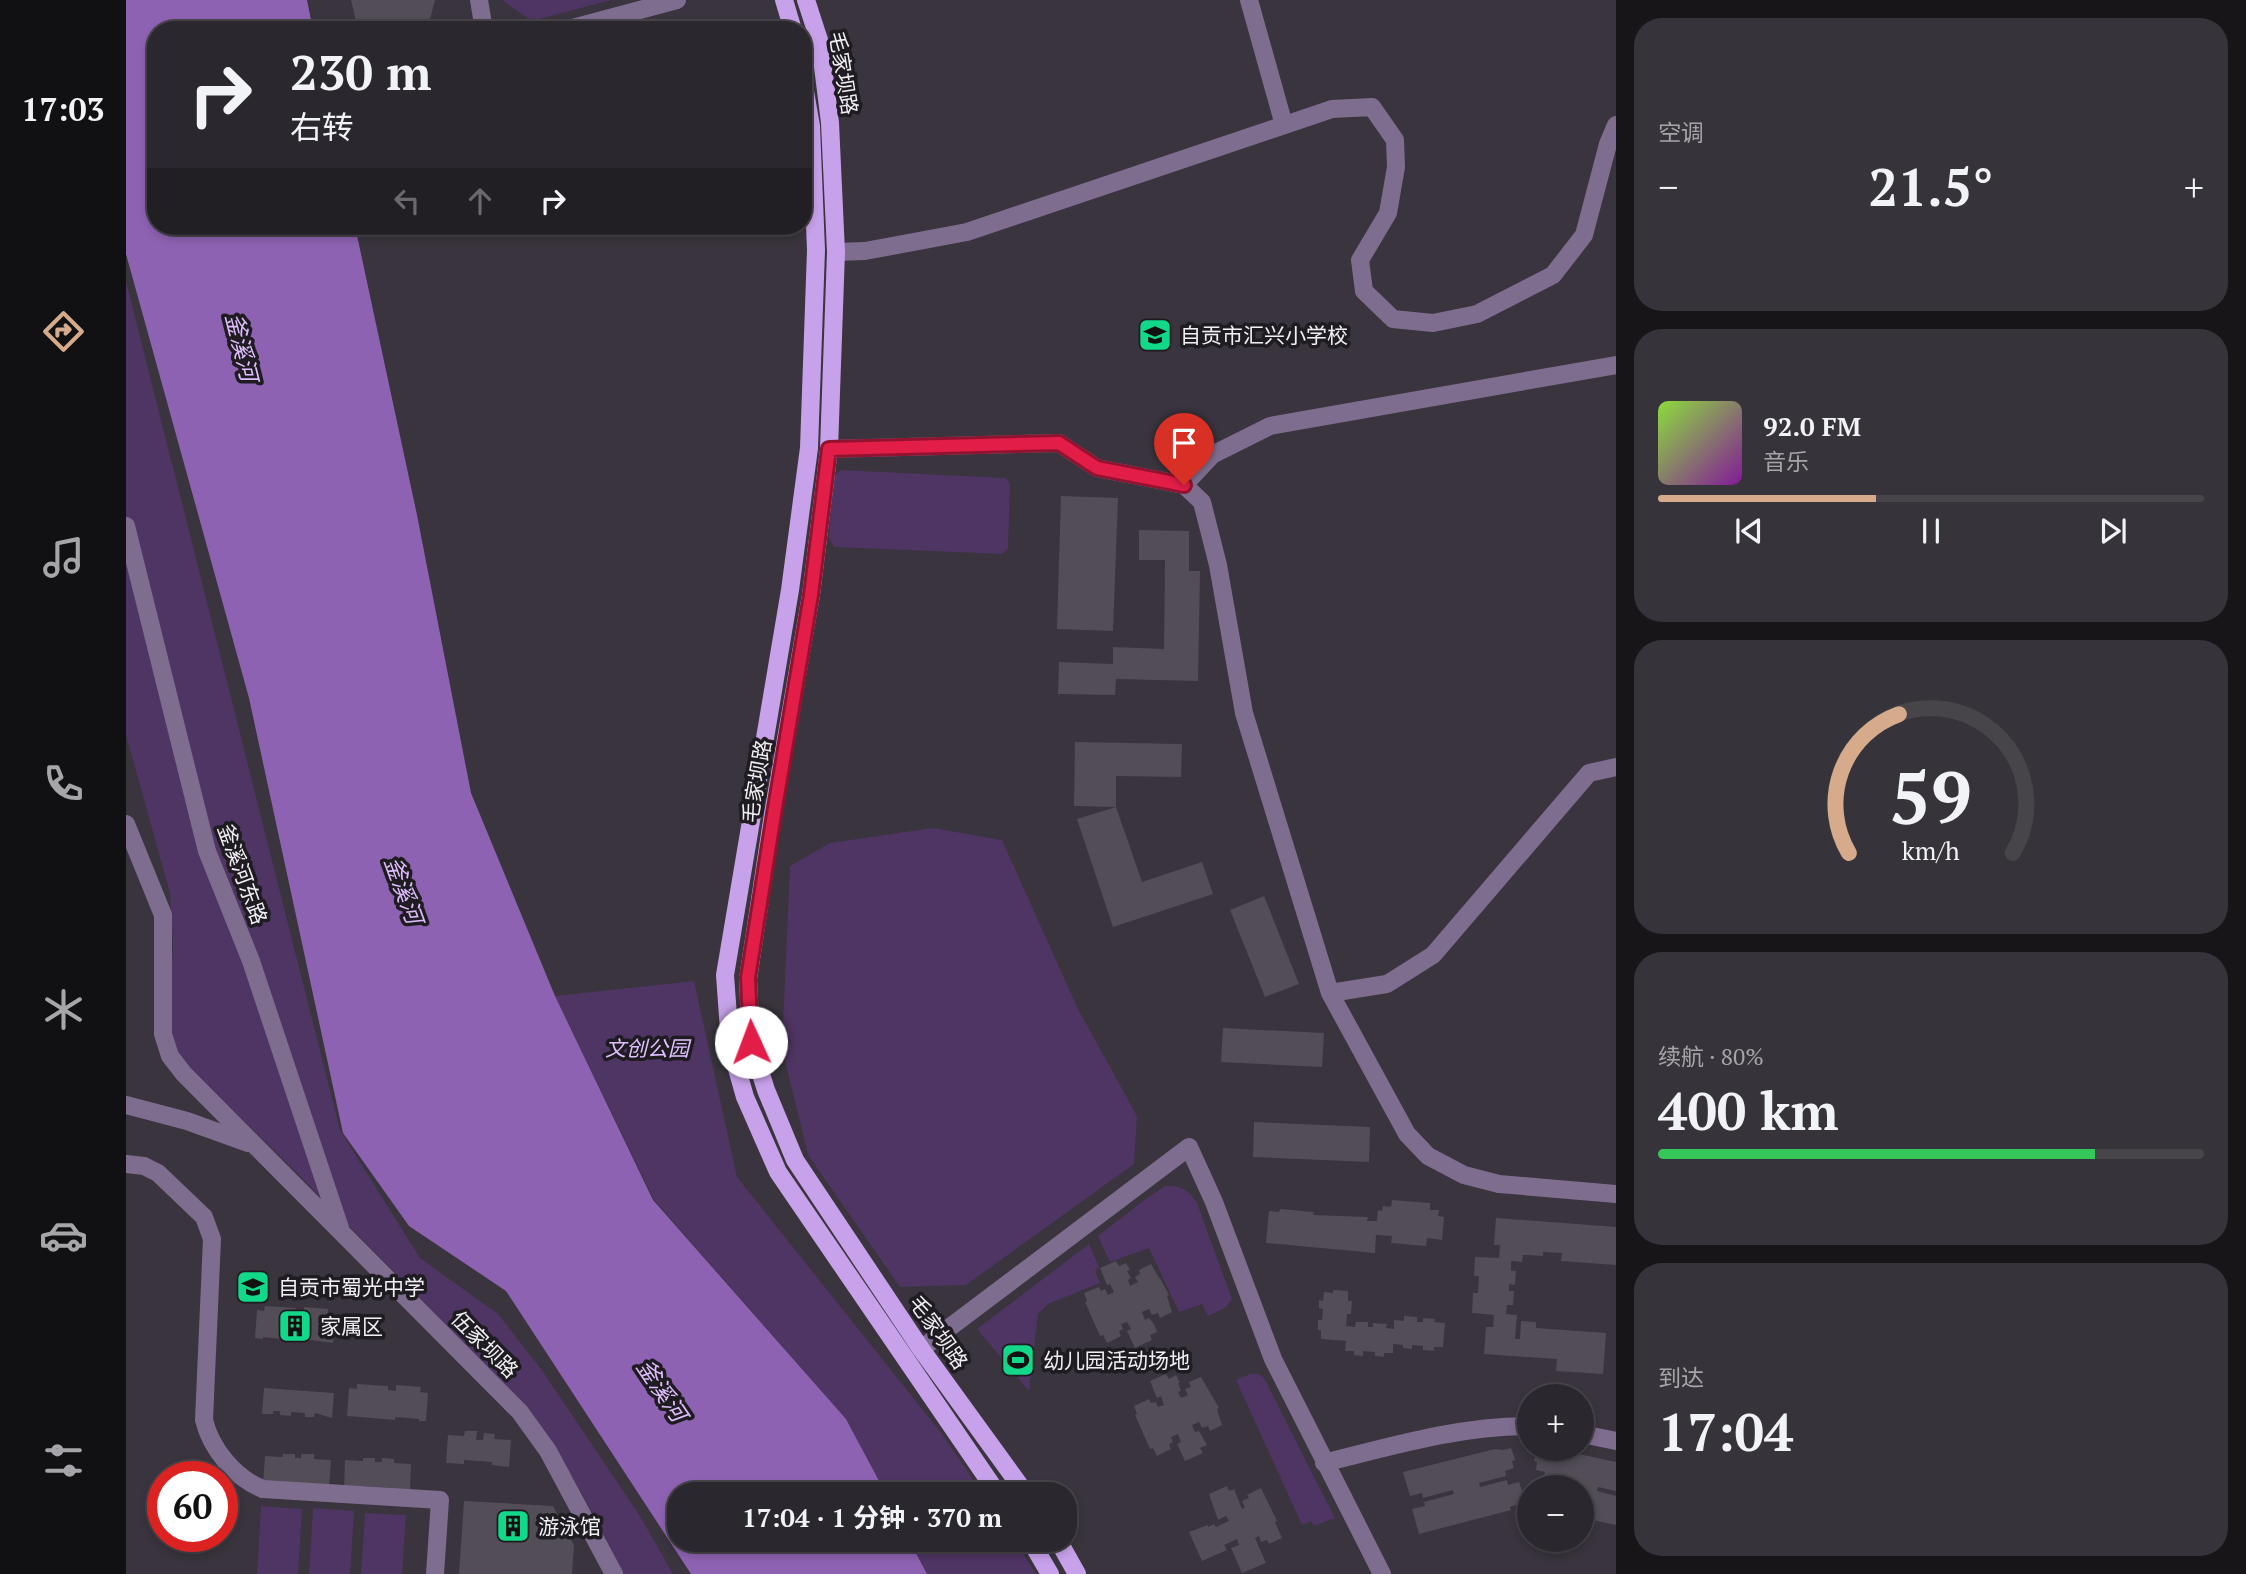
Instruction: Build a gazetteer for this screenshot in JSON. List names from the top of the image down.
{
  "streets": {
    "main road": ["毛家坝路"],
    "street": ["釜溪河东路", "伍家坝路"]
  },
  "crossings": [
    ["釜溪河东路", "伍家坝路"]
  ],
  "water": ["釜溪河"],
  "parks": ["文创公园"],
  "places": {
    "school or university": ["自贡市汇兴小学校", "自贡市蜀光中学"],
    "building": ["家属区", "游泳馆"],
    "sports": ["幼儿园活动场地"]
  },
  "page": {
    "tabs": "17:03",
    "tile": [
      "空调",
      ["续航 · 80%", "400 km"],
      ["到达", "17:04"]
    ],
    "turn": ["230 m", "右转"],
    "heat": ["−", "21.5°", "+"],
    "song": ["92.0 FM", "音乐"],
    "map_buttons": ["+", "−"],
    "limit": "60",
    "trip": "17:04 · 1 分钟 · 370 m",
    "gauge": ["59", "km/h"]
  }
}
